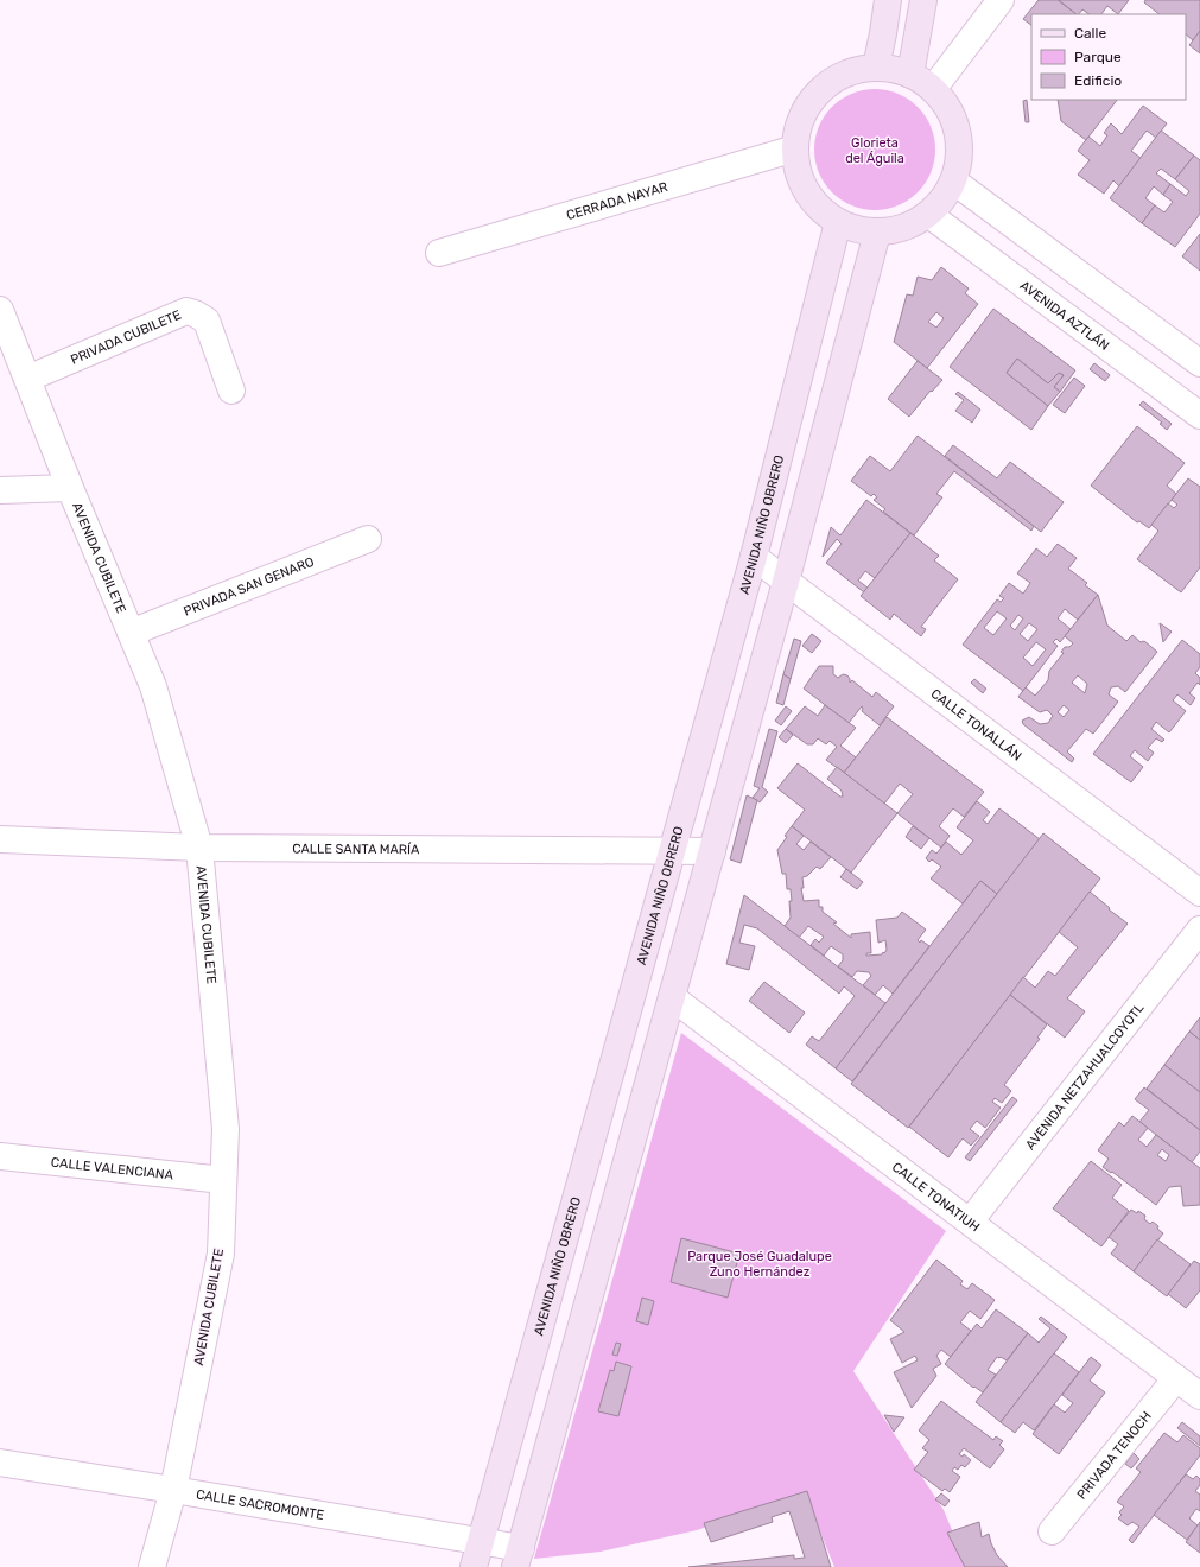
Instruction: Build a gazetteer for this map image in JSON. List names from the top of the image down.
{
  "streets": {
    "main road": ["AVENIDA NIÑO OBRERO"],
    "street": [
      "CERRADA NAYAR",
      "AVENIDA AZTLÁN",
      "PRIVADA CUBILETE",
      "AVENIDA CUBILETE",
      "PRIVADA SAN GENARO",
      "CALLE TONALLÁN",
      "CALLE SANTA MARÍA",
      "AVENIDA NETZAHUALCOYOTL",
      "CALLE VALENCIANA",
      "CALLE TONATIUH",
      "PRIVADA TENOCH",
      "CALLE SACROMONTE"
    ]
  },
  "crossings": [
    ["CERRADA NAYAR", "AVENIDA AZTLÁN"],
    ["CERRADA NAYAR", "AVENIDA NIÑO OBRERO"],
    ["AVENIDA AZTLÁN", "AVENIDA NIÑO OBRERO"],
    ["PRIVADA CUBILETE", "AVENIDA CUBILETE"],
    ["AVENIDA NIÑO OBRERO", "CALLE TONALLÁN"],
    ["AVENIDA NIÑO OBRERO", "CALLE SANTA MARÍA"],
    ["AVENIDA NIÑO OBRERO", "CALLE SACROMONTE"],
    ["AVENIDA CUBILETE", "PRIVADA SAN GENARO"],
    ["AVENIDA CUBILETE", "CALLE SANTA MARÍA"],
    ["AVENIDA CUBILETE", "CALLE VALENCIANA"],
    ["AVENIDA CUBILETE", "CALLE SACROMONTE"],
    ["AVENIDA NETZAHUALCOYOTL", "CALLE TONATIUH"],
    ["CALLE TONATIUH", "PRIVADA TENOCH"]
  ],
  "parks": ["Glorieta del Águila", "Parque José Guadalupe Zuno Hernández"],
  "legend": ["Calle", "Parque", "Edificio"]
}
